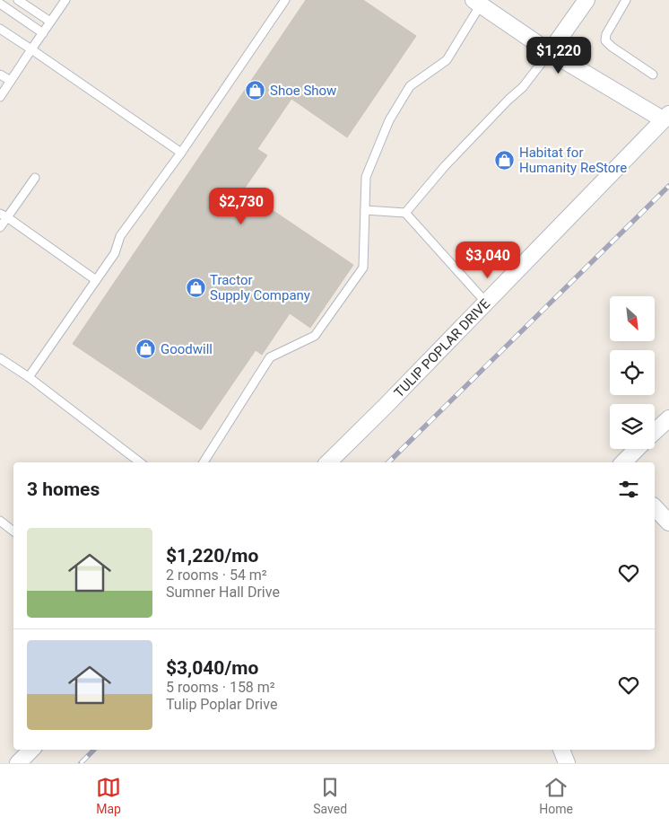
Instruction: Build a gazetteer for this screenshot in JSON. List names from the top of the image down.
{
  "streets": {
    "street": ["TULIP POPLAR DRIVE"]
  },
  "places": {
    "shop": [
      "Shoe Show",
      "Habitat for Humanity ReStore",
      "Tractor Supply Company",
      "Goodwill"
    ]
  },
  "north": "bottom right",
  "page": {
    "price": ["$1,220", "$2,730", "$3,040"],
    "heading": "3 homes",
    "list": [
      {
        "name": "$1,220/mo",
        "note": "2 rooms · 54 m² · Sumner Hall Drive"
      },
      {
        "name": "$3,040/mo",
        "note": "5 rooms · 158 m² · Tulip Poplar Drive"
      }
    ],
    "tabs": ["Map", "Saved", "Home"]
  }
}
